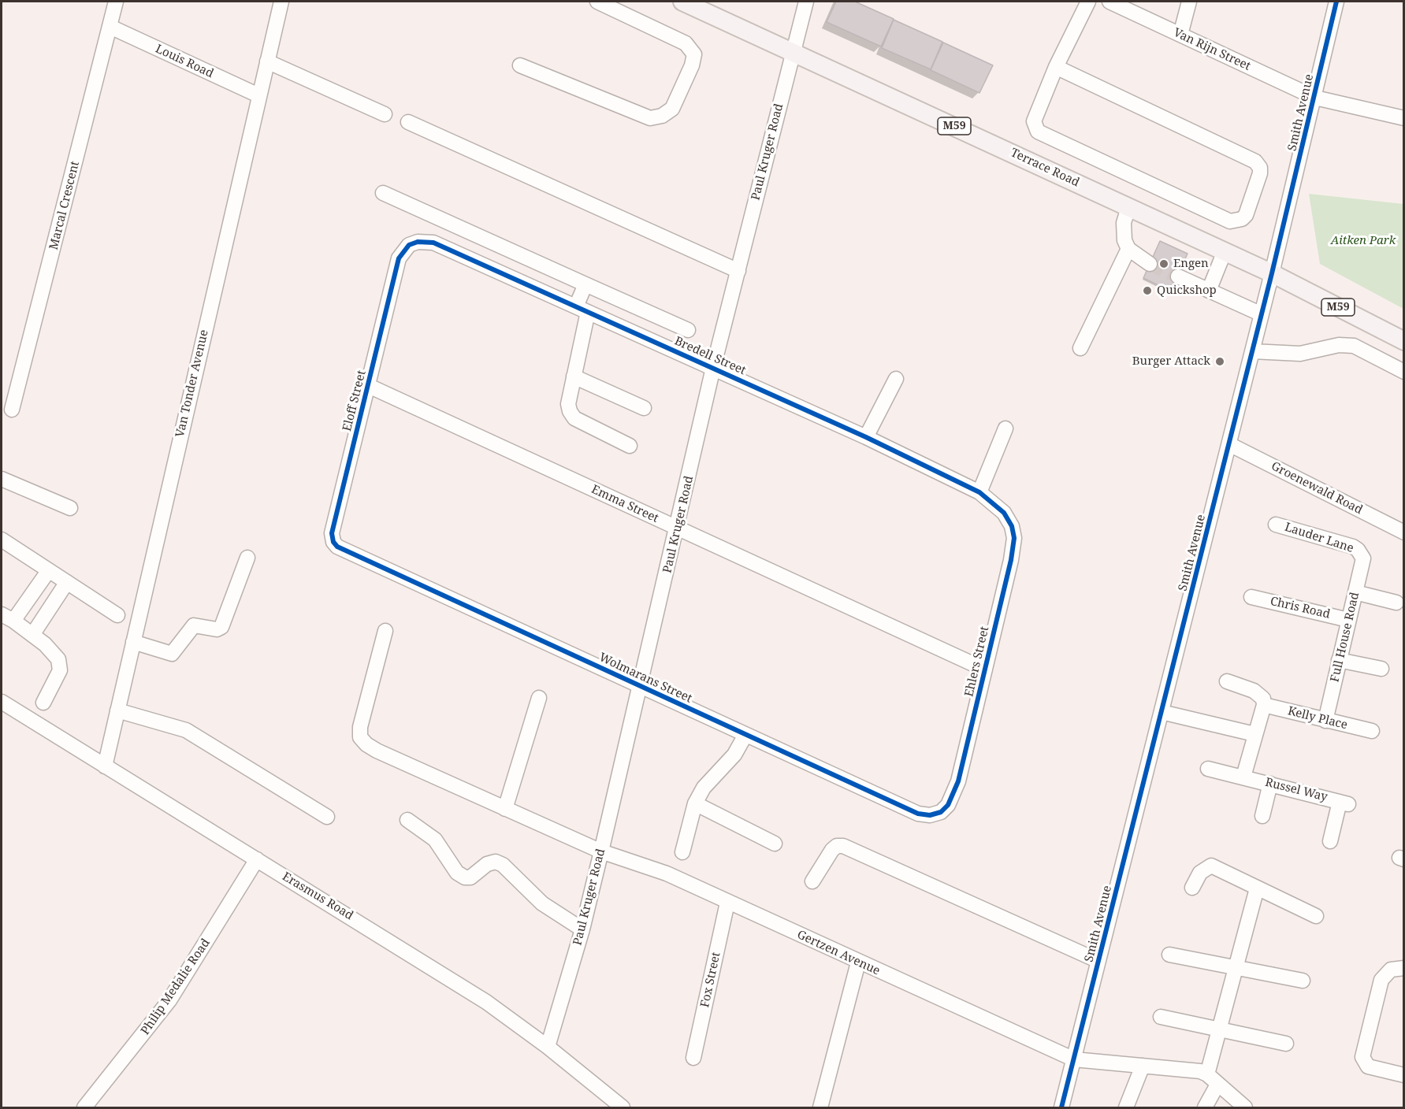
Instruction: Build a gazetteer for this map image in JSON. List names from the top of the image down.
{
  "streets": {
    "main road": ["M59", "Terrace Road"],
    "street": [
      "Van Rijn Street",
      "Louis Road",
      "Smith Avenue",
      "Paul Kruger Road",
      "Marcal Crescent",
      "Bredell Street",
      "Van Tonder Avenue",
      "Eloff Street",
      "Groenewald Road",
      "Emma Street",
      "Lauder Lane",
      "Chris Road",
      "Full House Road",
      "Ehlers Street",
      "Wolmarans Street",
      "Kelly Place",
      "Russel Way",
      "Erasmus Road",
      "Gertzen Avenue",
      "Fox Street",
      "Philip Medalie Road"
    ]
  },
  "crossings": [
    ["Van Rijn Street", "Smith Avenue"],
    ["Louis Road", "Marcal Crescent"],
    ["Louis Road", "Van Tonder Avenue"],
    ["Smith Avenue", "Terrace Road"],
    ["Smith Avenue", "Groenewald Road"],
    ["Smith Avenue", "Gertzen Avenue"],
    ["Paul Kruger Road", "Terrace Road"],
    ["Paul Kruger Road", "Bredell Street"],
    ["Paul Kruger Road", "Emma Street"],
    ["Paul Kruger Road", "Wolmarans Street"],
    ["Paul Kruger Road", "Erasmus Road"],
    ["Paul Kruger Road", "Gertzen Avenue"],
    ["Bredell Street", "Eloff Street"],
    ["Bredell Street", "Ehlers Street"],
    ["Van Tonder Avenue", "Erasmus Road"],
    ["Eloff Street", "Emma Street"],
    ["Eloff Street", "Wolmarans Street"],
    ["Emma Street", "Ehlers Street"],
    ["Lauder Lane", "Full House Road"],
    ["Chris Road", "Full House Road"],
    ["Full House Road", "Kelly Place"],
    ["Ehlers Street", "Wolmarans Street"],
    ["Erasmus Road", "Philip Medalie Road"],
    ["Gertzen Avenue", "Fox Street"]
  ],
  "parks": ["Aitken Park"],
  "places": ["Engen", "Quickshop", "Burger Attack"]
}
